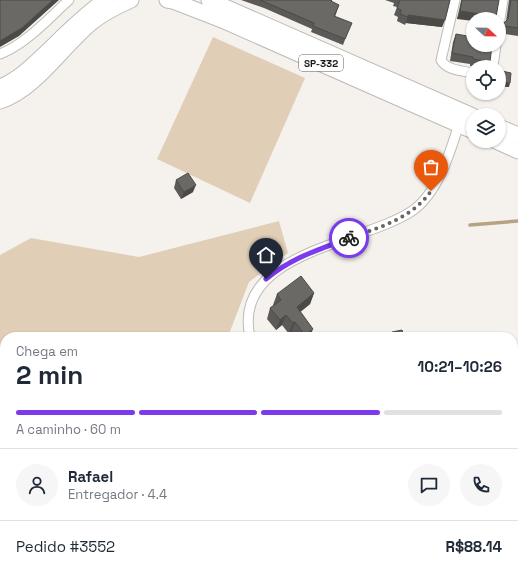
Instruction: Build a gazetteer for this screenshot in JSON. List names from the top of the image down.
{
  "streets": {
    "main road": ["SP-332"]
  },
  "north": "right",
  "page": {
    "heading": ["2 min", "Chega em", "10:21–10:26"],
    "panel": [
      "Rafael",
      "Entregador · 4.4",
      "Pedido #3552",
      "R$88.14"
    ],
    "bar": "A caminho · 60 m"
  }
}
